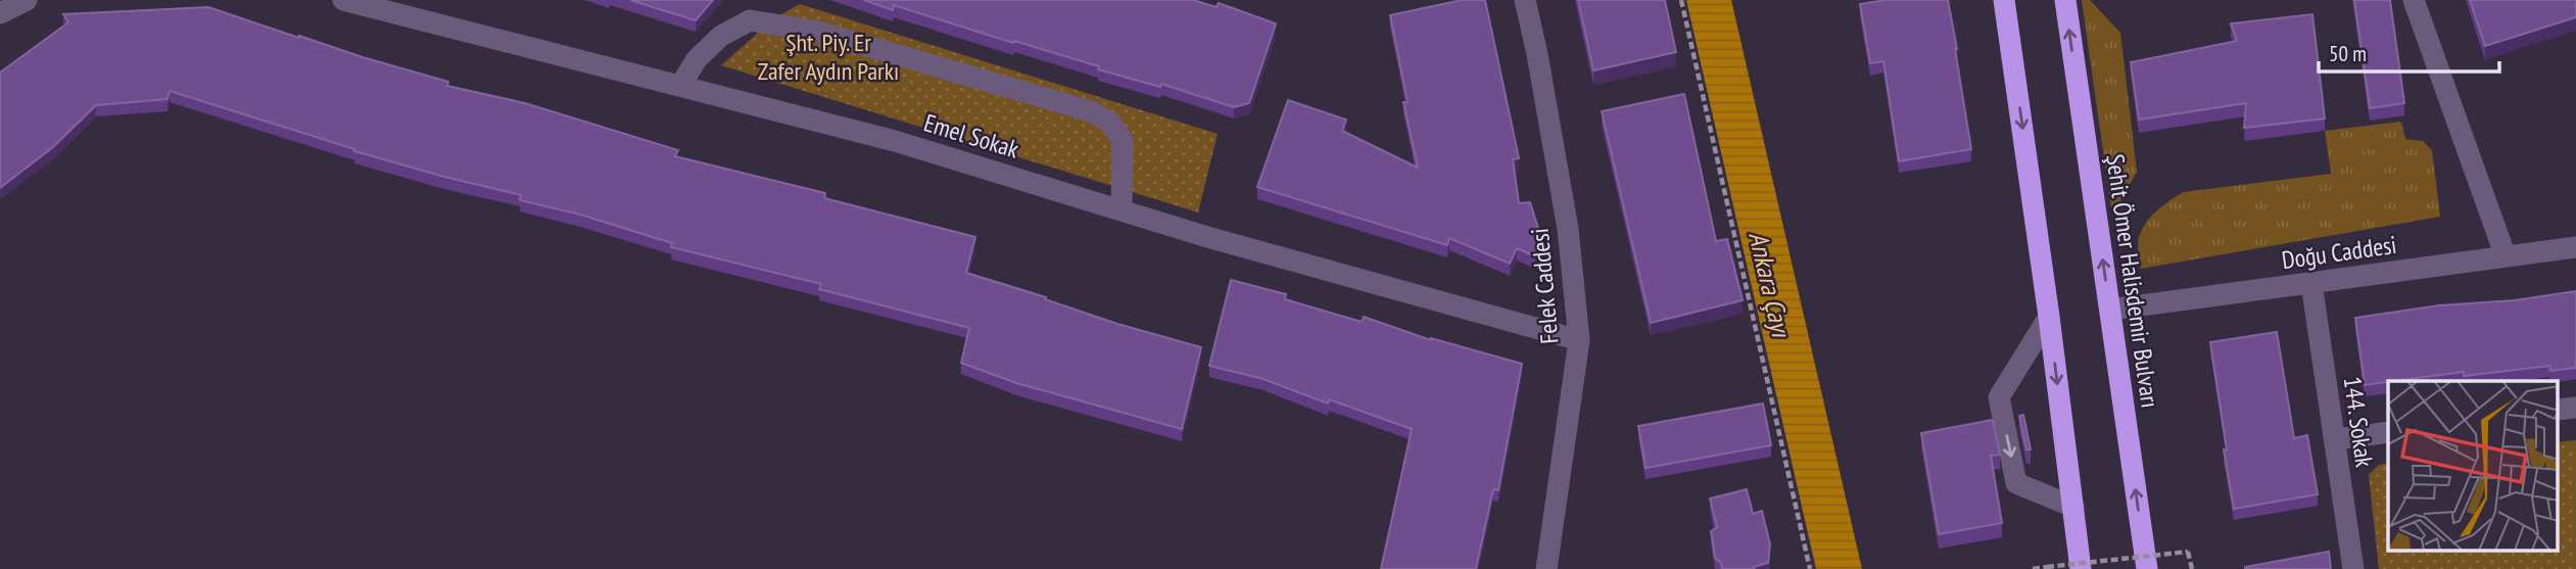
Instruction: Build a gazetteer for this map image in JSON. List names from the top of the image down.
{
  "streets": {
    "highway": ["Şehit Ömer Halisdemir Bulvarı"],
    "street": [
      "Emel Sokak",
      "Doğu Caddesi",
      "Felek Caddesi",
      "144. Sokak"
    ]
  },
  "crossings": [
    ["Emel Sokak", "Felek Caddesi"],
    ["Doğu Caddesi", "Şehit Ömer Halisdemir Bulvarı"],
    ["Doğu Caddesi", "144. Sokak"]
  ],
  "water": ["Ankara Çayı"],
  "parks": ["Şht. Piy. Er Zafer Aydın Parkı"],
  "scale_bar": "50 m"
}
